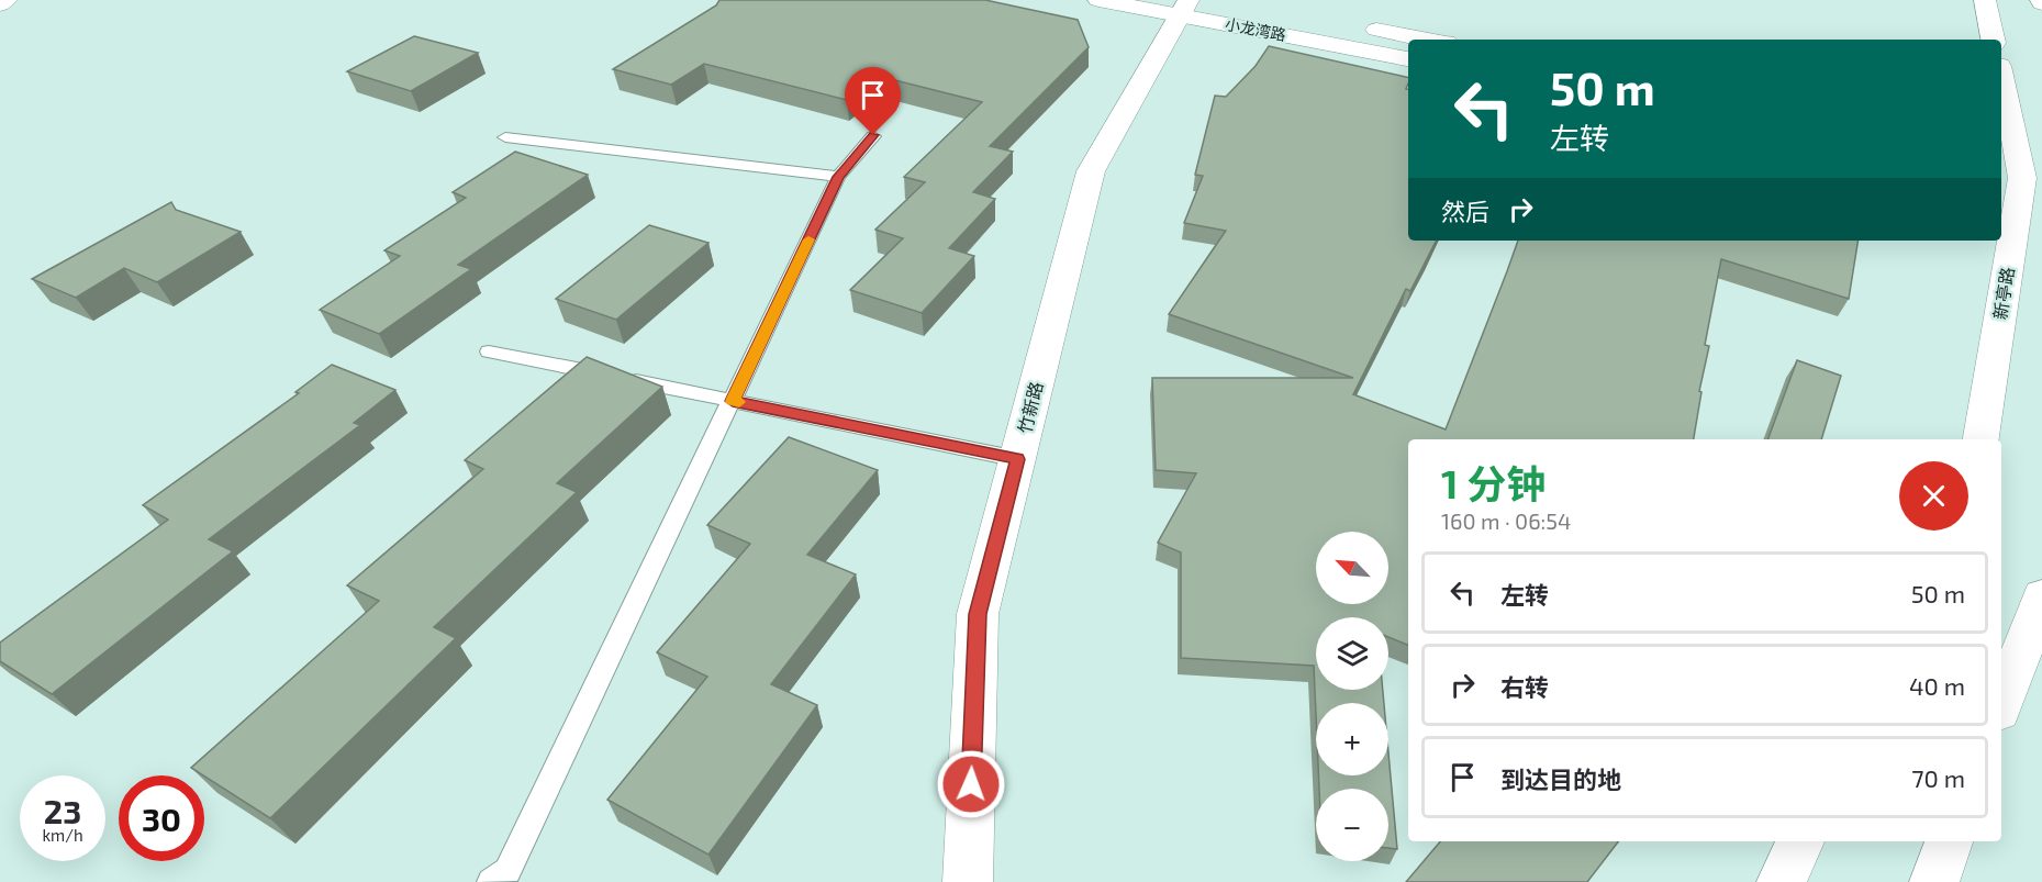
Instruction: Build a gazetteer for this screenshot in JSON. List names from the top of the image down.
{
  "streets": {
    "main road": ["小龙湾路", "新亭路", "竹新路"]
  },
  "crossings": [
    ["小龙湾路", "竹新路"]
  ],
  "north": "top left",
  "page": {
    "turn": ["50 m", "左转"],
    "then": "然后",
    "heading": ["1 分钟", "160 m · 06:54"],
    "map_buttons": ["+", "−"],
    "list": [
      {
        "name": "左转",
        "value": "50 m"
      },
      {
        "name": "右转",
        "value": "40 m"
      },
      {
        "name": "到达目的地",
        "value": "70 m"
      }
    ],
    "speed": "23 km/h",
    "limit": "30"
  }
}
